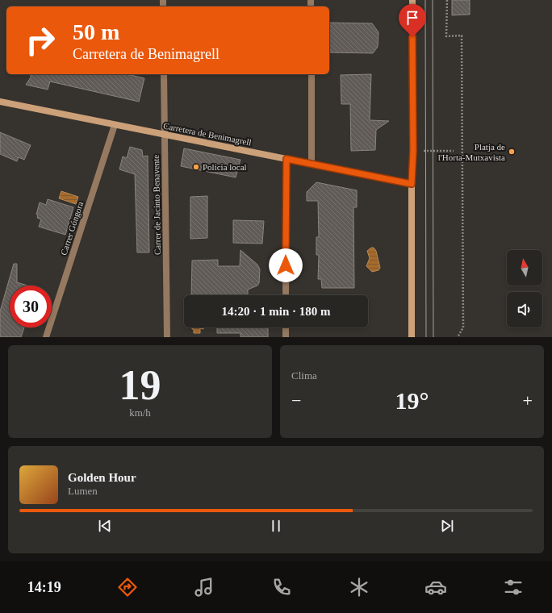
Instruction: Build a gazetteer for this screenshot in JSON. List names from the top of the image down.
{
  "streets": {
    "street": ["Carretera de Benimagrell", "Carrer de Jacinto Benavente", "Carrer Góngora"]
  },
  "crossings": [
    ["Carretera de Benimagrell", "Carrer de Jacinto Benavente"],
    ["Carretera de Benimagrell", "Carrer Góngora"]
  ],
  "places": ["Platja de l'Horta-Mutxavista", "Policia local"],
  "north": "top",
  "page": {
    "turn": ["50 m", "Carretera de Benimagrell"],
    "limit": "30",
    "trip": "14:20 · 1 min · 180 m",
    "tile": [
      ["19", "km/h"],
      "Clima"
    ],
    "heat": ["−", "19°", "+"],
    "song": ["Golden Hour", "Lumen"],
    "tabs": "14:19"
  }
}
